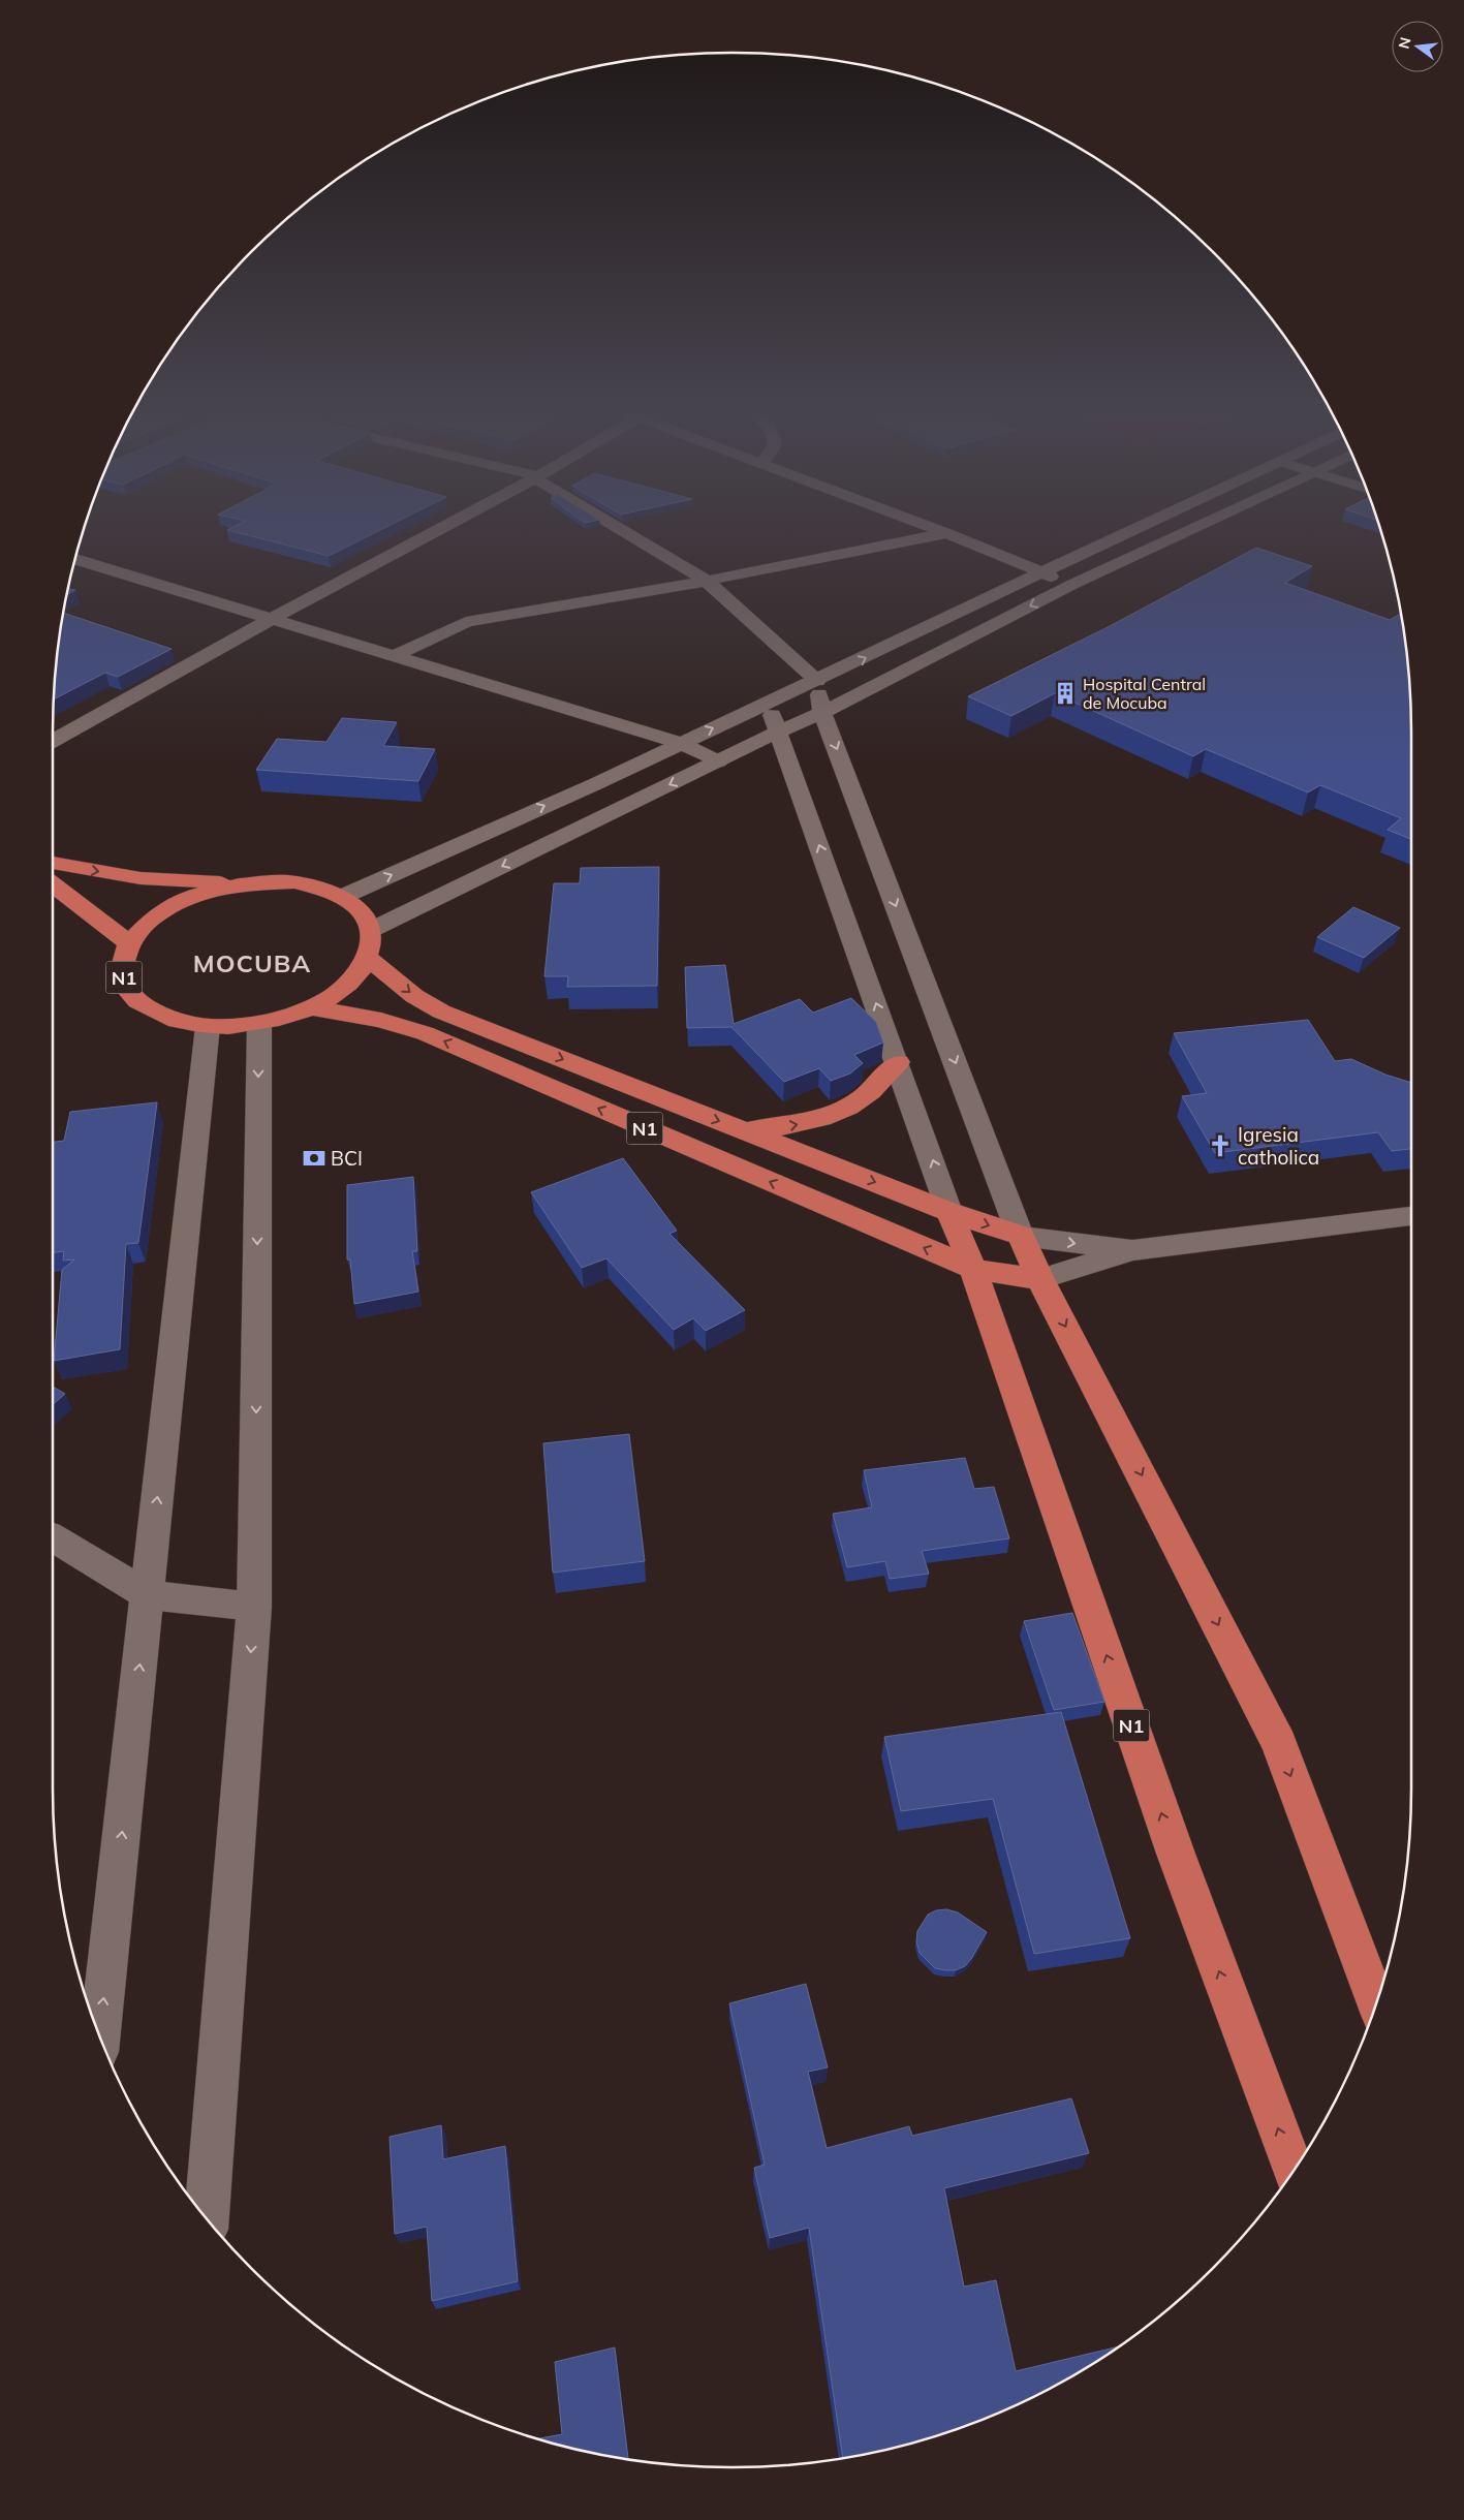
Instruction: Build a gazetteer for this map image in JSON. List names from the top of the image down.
{
  "streets": {
    "highway": ["N1"]
  },
  "districts": ["MOCUBA"],
  "places": {
    "building": ["Hospital Central de Mocuba"],
    "church": ["Igresia catholica"],
    "bank": ["BCI"]
  },
  "north": "left"
}
